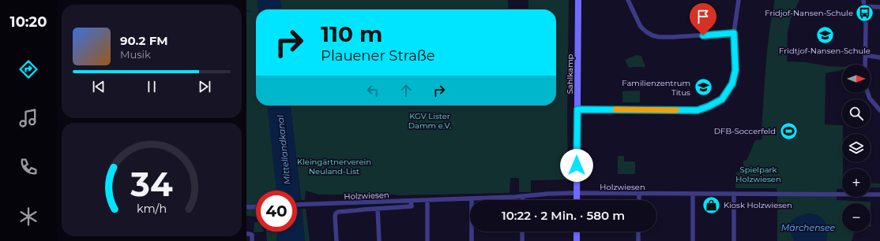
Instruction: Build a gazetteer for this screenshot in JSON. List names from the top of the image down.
{
  "streets": {
    "street": ["Sahlkamp", "Holzwiesen"]
  },
  "crossings": [
    ["Sahlkamp", "Holzwiesen"]
  ],
  "water": ["Mittellandkanal", "Märchensee"],
  "parks": ["KGV Lister Damm e.V.", "Kleingärtnerverein Neuland-List", "Spielpark Holzwiesen"],
  "places": {
    "bus stop": ["Fridjof-Nansen-Schule"],
    "school or university": ["Fridtjof-Nansen-Schule", "Familienzentrum Titus"],
    "sports": ["DFB-Soccerfeld"],
    "shop": ["Kiosk Holzwiesen"]
  },
  "north": "right",
  "page": {
    "tabs": "10:20",
    "turn": ["110 m", "Plauener Straße"],
    "song": ["90.2 FM", "Musik"],
    "map_buttons": ["+", "−"],
    "limit": "40",
    "trip": "10:22 · 2 Min. · 580 m",
    "gauge": ["34", "km/h"]
  }
}
